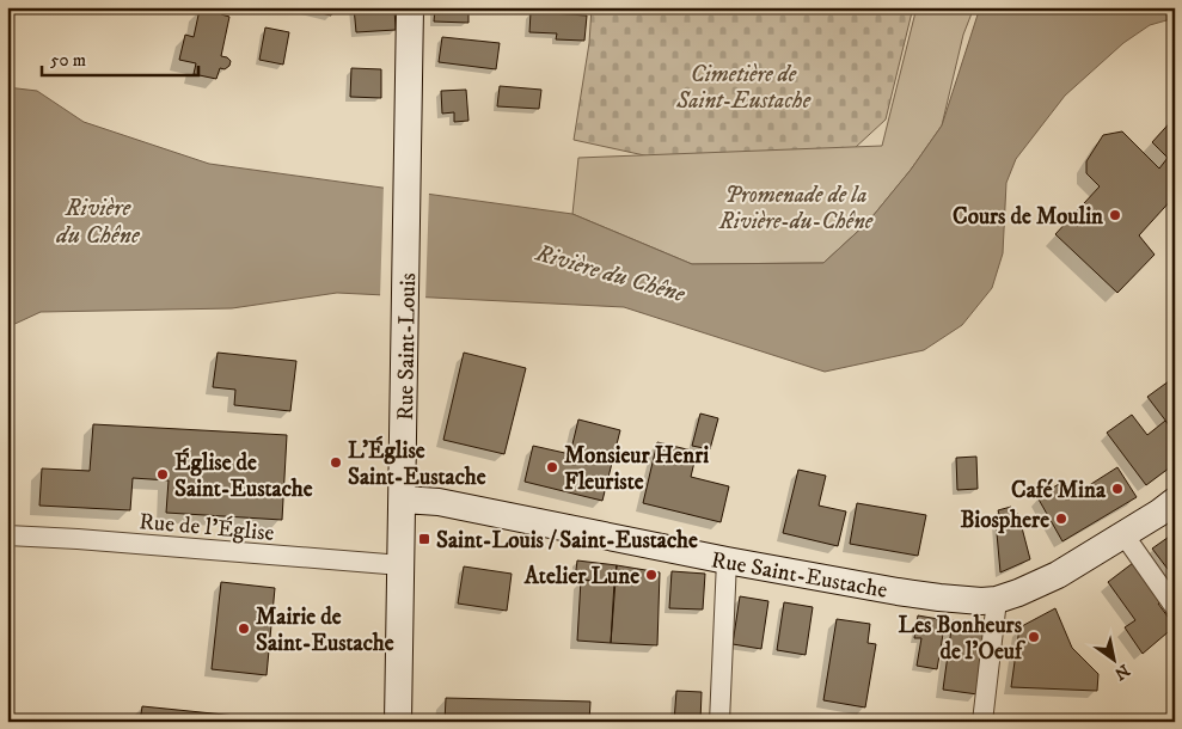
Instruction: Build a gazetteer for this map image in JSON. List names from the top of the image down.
{
  "streets": {
    "street": ["Rue Saint-Louis", "Rue de l'Église", "Rue Saint-Eustache"]
  },
  "crossings": [
    ["Rue Saint-Louis", "Rue de l'Église"],
    ["Rue Saint-Louis", "Rue Saint-Eustache"]
  ],
  "water": ["Rivière du Chêne"],
  "parks": ["Cimetière de Saint-Eustache", "Promenade de la Rivière-du-Chêne"],
  "places": {
    "other": [
      "Cours de Moulin",
      "L'Église Saint-Eustache",
      "Monsieur Henri Fleuriste",
      "Église de Saint-Eustache",
      "Café Mina",
      "Biosphere",
      "Atelier Lune",
      "Mairie de Saint-Eustache",
      "Les Bonheurs de l'Oeuf"
    ],
    "transit": ["Saint-Louis / Saint-Eustache"]
  },
  "scale_bar": "50 m",
  "north": "bottom right"
}
